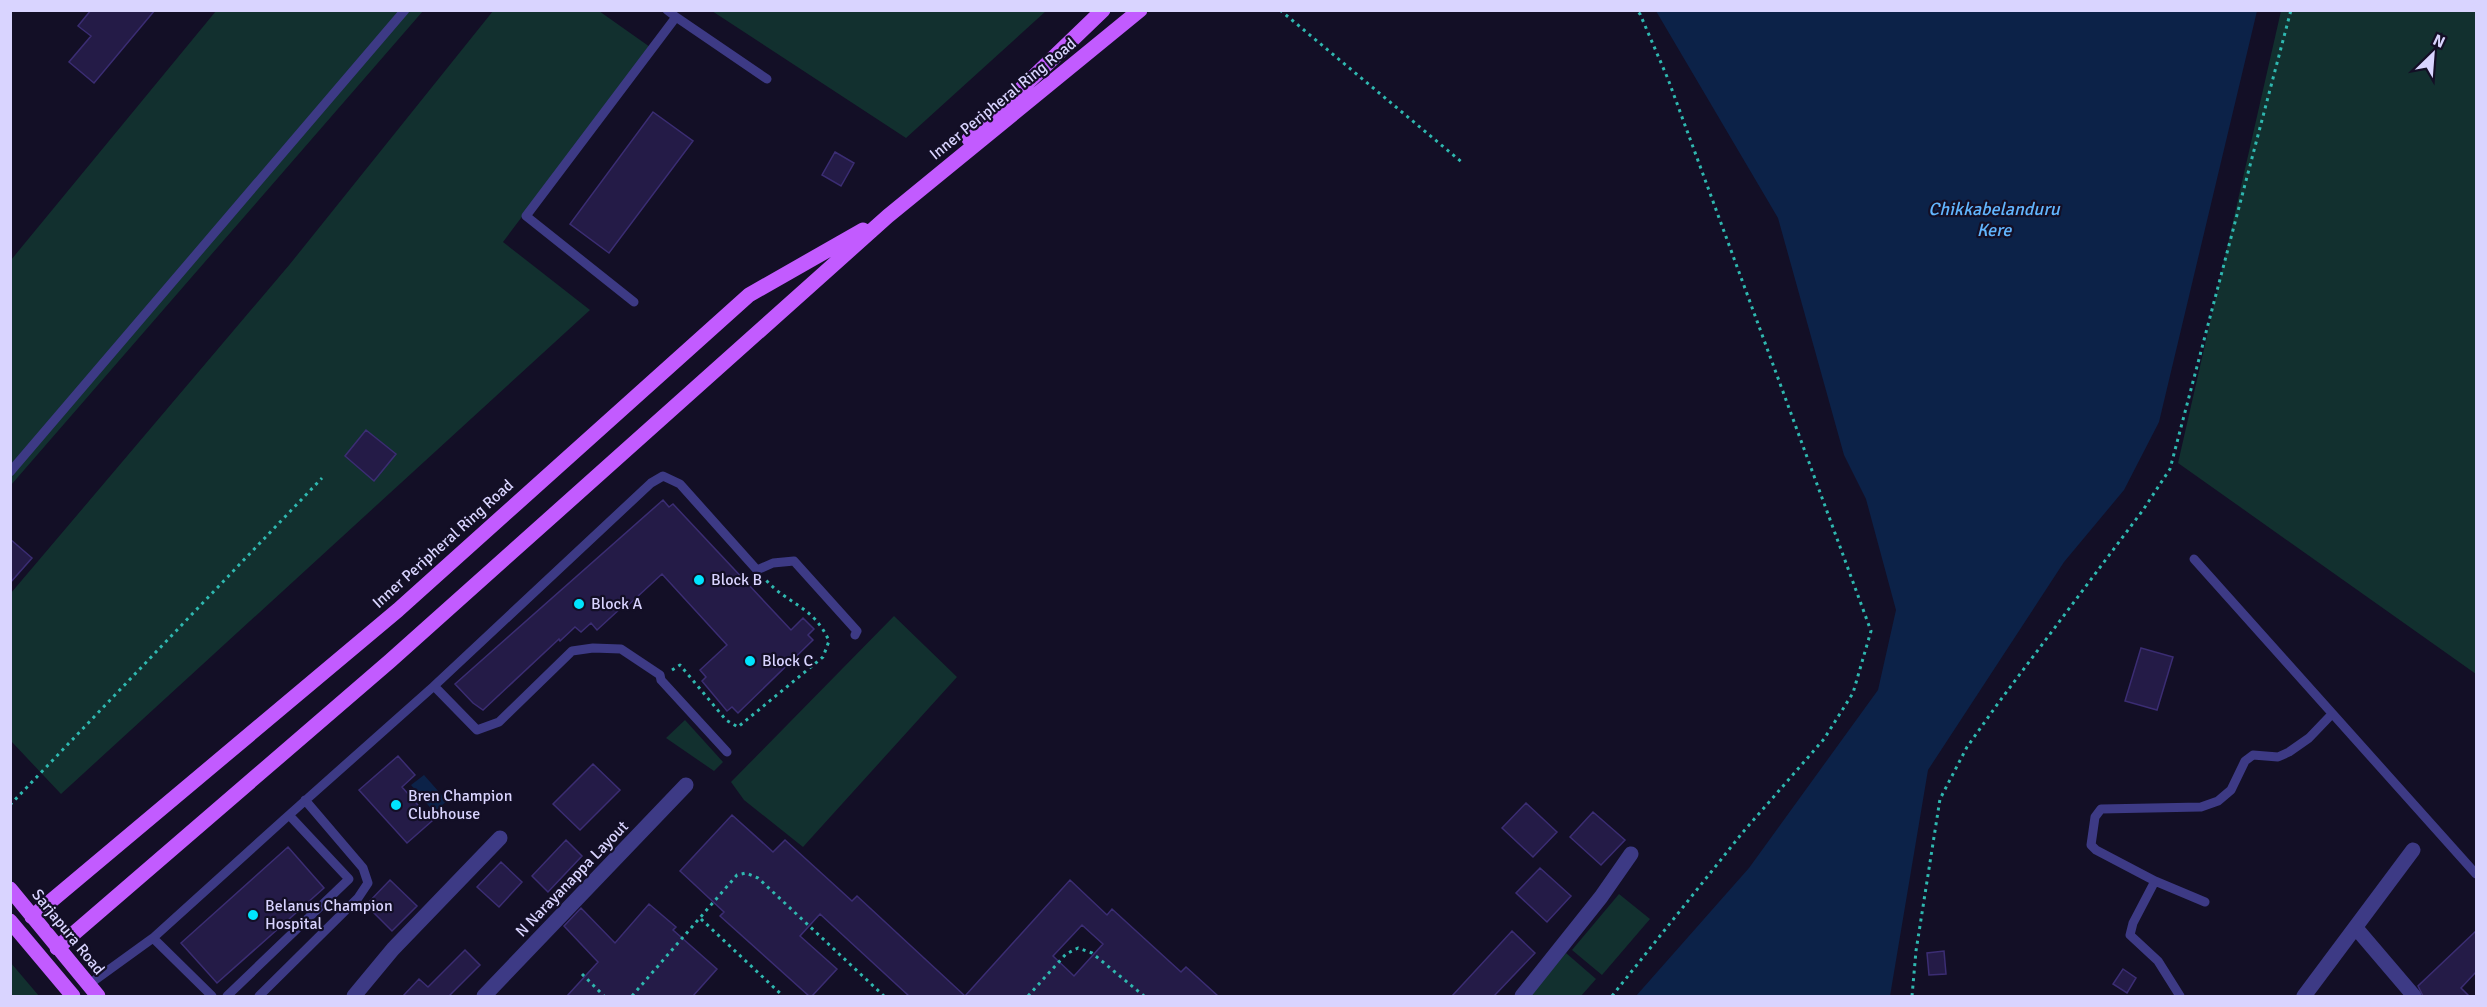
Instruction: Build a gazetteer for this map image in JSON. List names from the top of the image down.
{
  "streets": {
    "main road": ["Inner Peripheral Ring Road", "Sarjapura Road"],
    "street": ["N Narayanappa Layout"]
  },
  "crossings": [
    ["Inner Peripheral Ring Road", "Sarjapura Road"]
  ],
  "water": ["Chikkabelanduru Kere"],
  "places": [
    "Block B",
    "Block A",
    "Block C",
    "Bren Champion Clubhouse",
    "Belanus Champion Hospital"
  ],
  "north": "top right"
}
